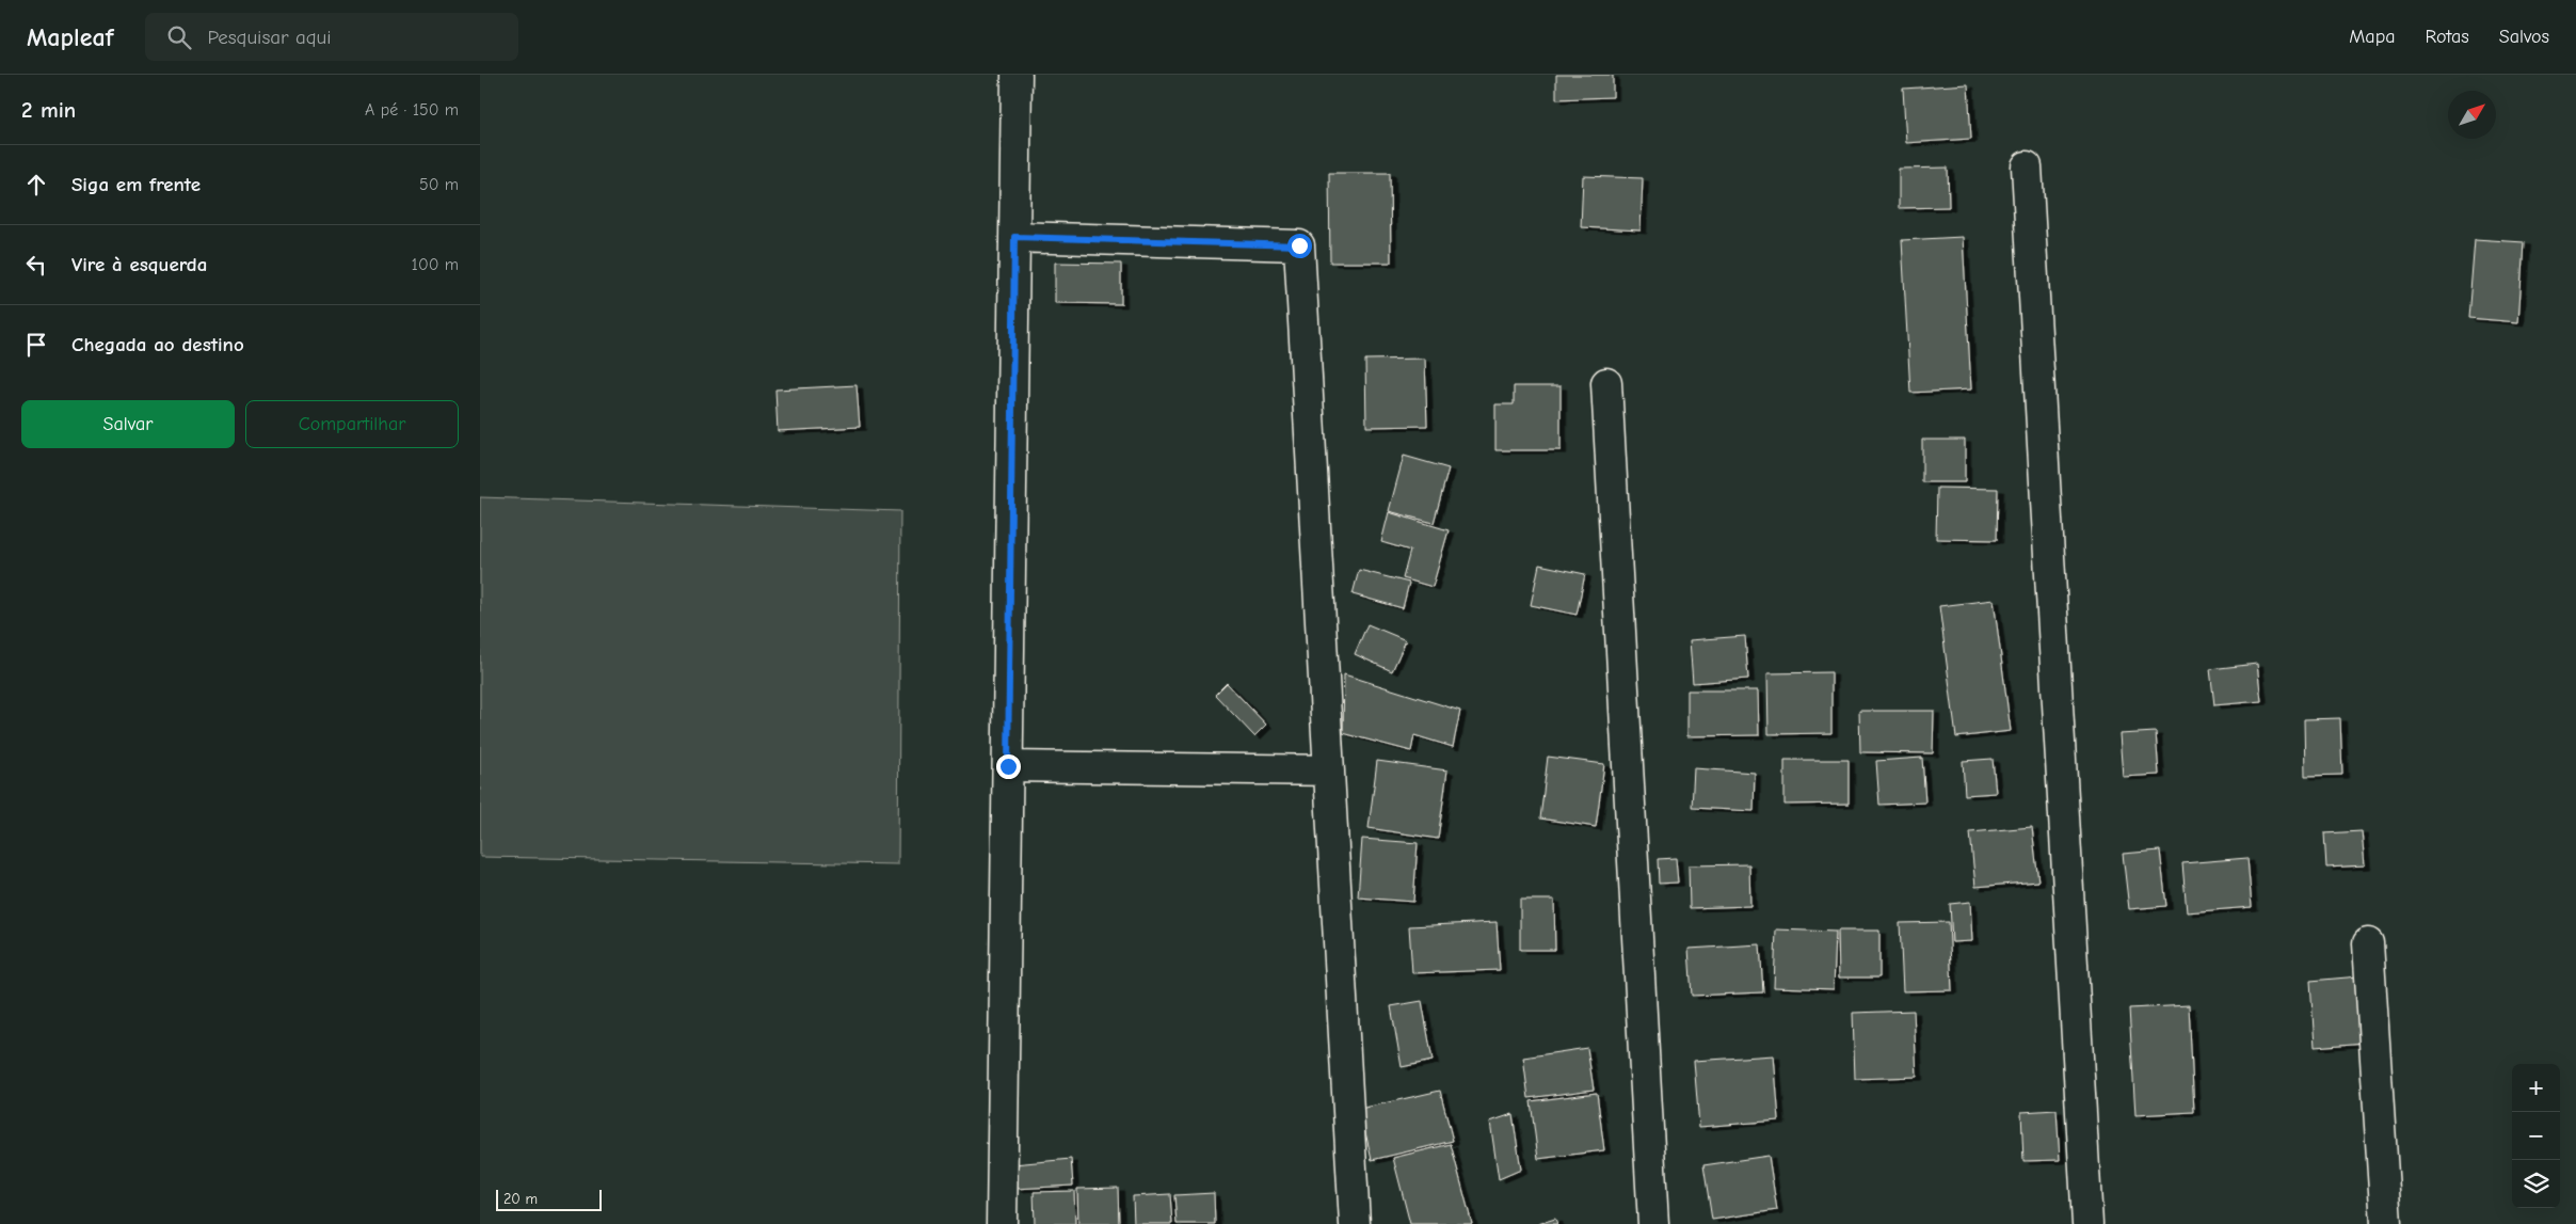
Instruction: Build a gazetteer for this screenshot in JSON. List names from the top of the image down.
{
  "scale_bar": "20 m",
  "north": "top right",
  "page": {
    "header": "Mapleaf",
    "search": "Pesquisar aqui",
    "nav": ["Mapa", "Rotas", "Salvos"],
    "heading": ["2 min", "A pé · 150 m"],
    "list": [
      ["Siga em frente", "50 m"],
      ["Vire à esquerda", "100 m"],
      "Chegada ao destino"
    ],
    "buttons": ["Salvar", "Compartilhar"],
    "map_buttons": ["+", "−"],
    "scale": "20 m"
  }
}
